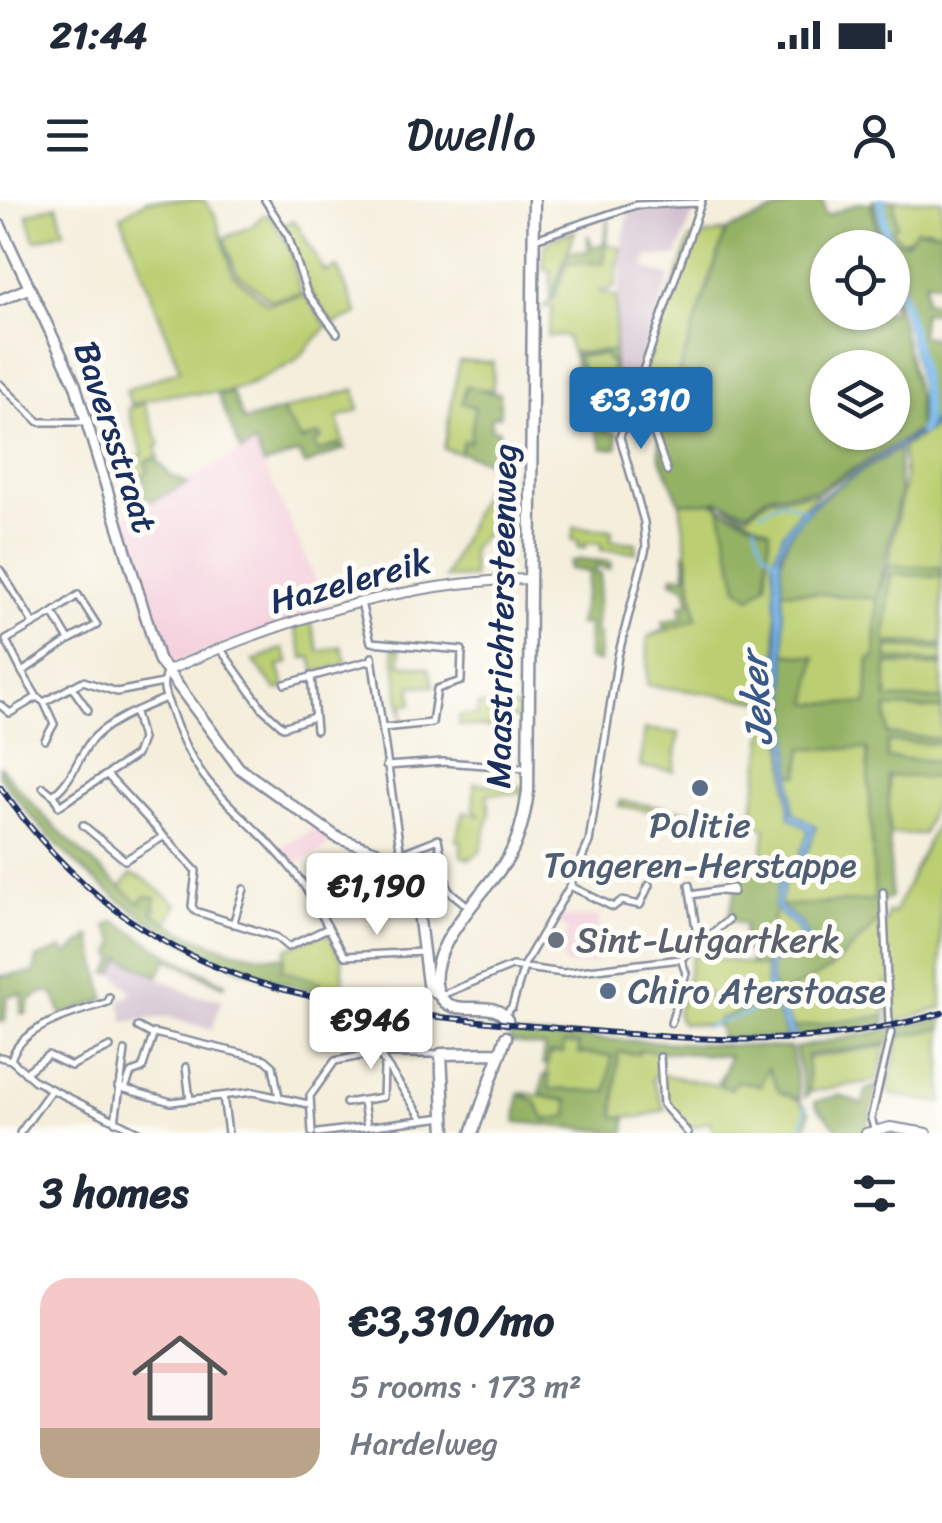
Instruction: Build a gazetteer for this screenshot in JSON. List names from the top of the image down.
{
  "streets": {
    "main road": ["Baversstraat", "Maastrichtersteenweg"],
    "street": ["Hazelereik"]
  },
  "crossings": [
    ["Baversstraat", "Hazelereik"],
    ["Hazelereik", "Maastrichtersteenweg"]
  ],
  "water": ["Jeker"],
  "places": ["Politie Tongeren-Herstappe", "Sint-Lutgartkerk", "Chiro Aterstoase"],
  "page": {
    "status": "21:44",
    "header": "Dwello",
    "price": ["€3,310", "€1,190", "€946"],
    "heading": "3 homes",
    "list": [
      {
        "name": "€3,310/mo",
        "note": "5 rooms · 173 m² · Hardelweg"
      }
    ]
  }
}
